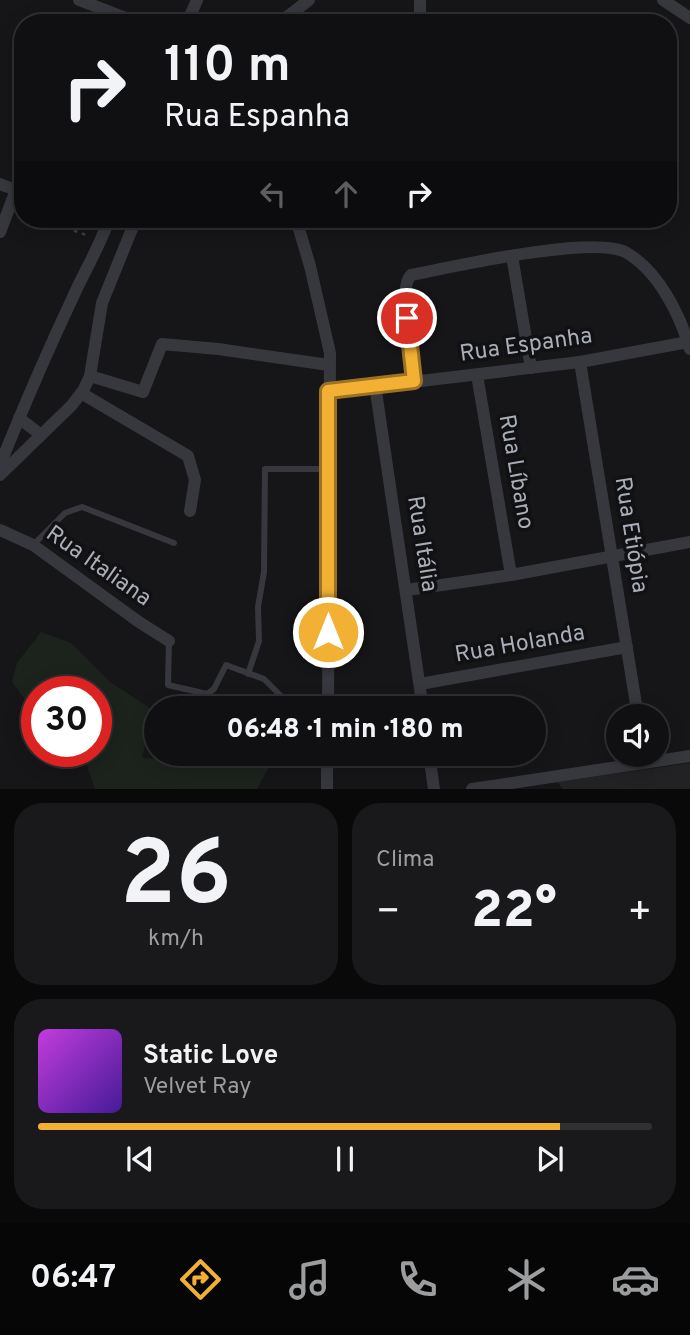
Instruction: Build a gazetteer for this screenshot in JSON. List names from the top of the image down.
{
  "streets": {
    "street": [
      "Rua Espanha",
      "Rua Líbano",
      "Rua Etiópia",
      "Rua Itália",
      "Rua Italiana",
      "Rua Holanda"
    ]
  },
  "crossings": [
    ["Rua Espanha", "Rua Líbano"],
    ["Rua Espanha", "Rua Etiópia"],
    ["Rua Espanha", "Rua Itália"],
    ["Rua Etiópia", "Rua Holanda"],
    ["Rua Itália", "Rua Holanda"]
  ],
  "page": {
    "turn": ["110 m", "Rua Espanha"],
    "limit": "30",
    "trip": "06:48 · 1 min · 180 m",
    "tile": [
      ["26", "km/h"],
      "Clima"
    ],
    "heat": ["−", "22°", "+"],
    "song": ["Static Love", "Velvet Ray"],
    "tabs": "06:47"
  }
}
